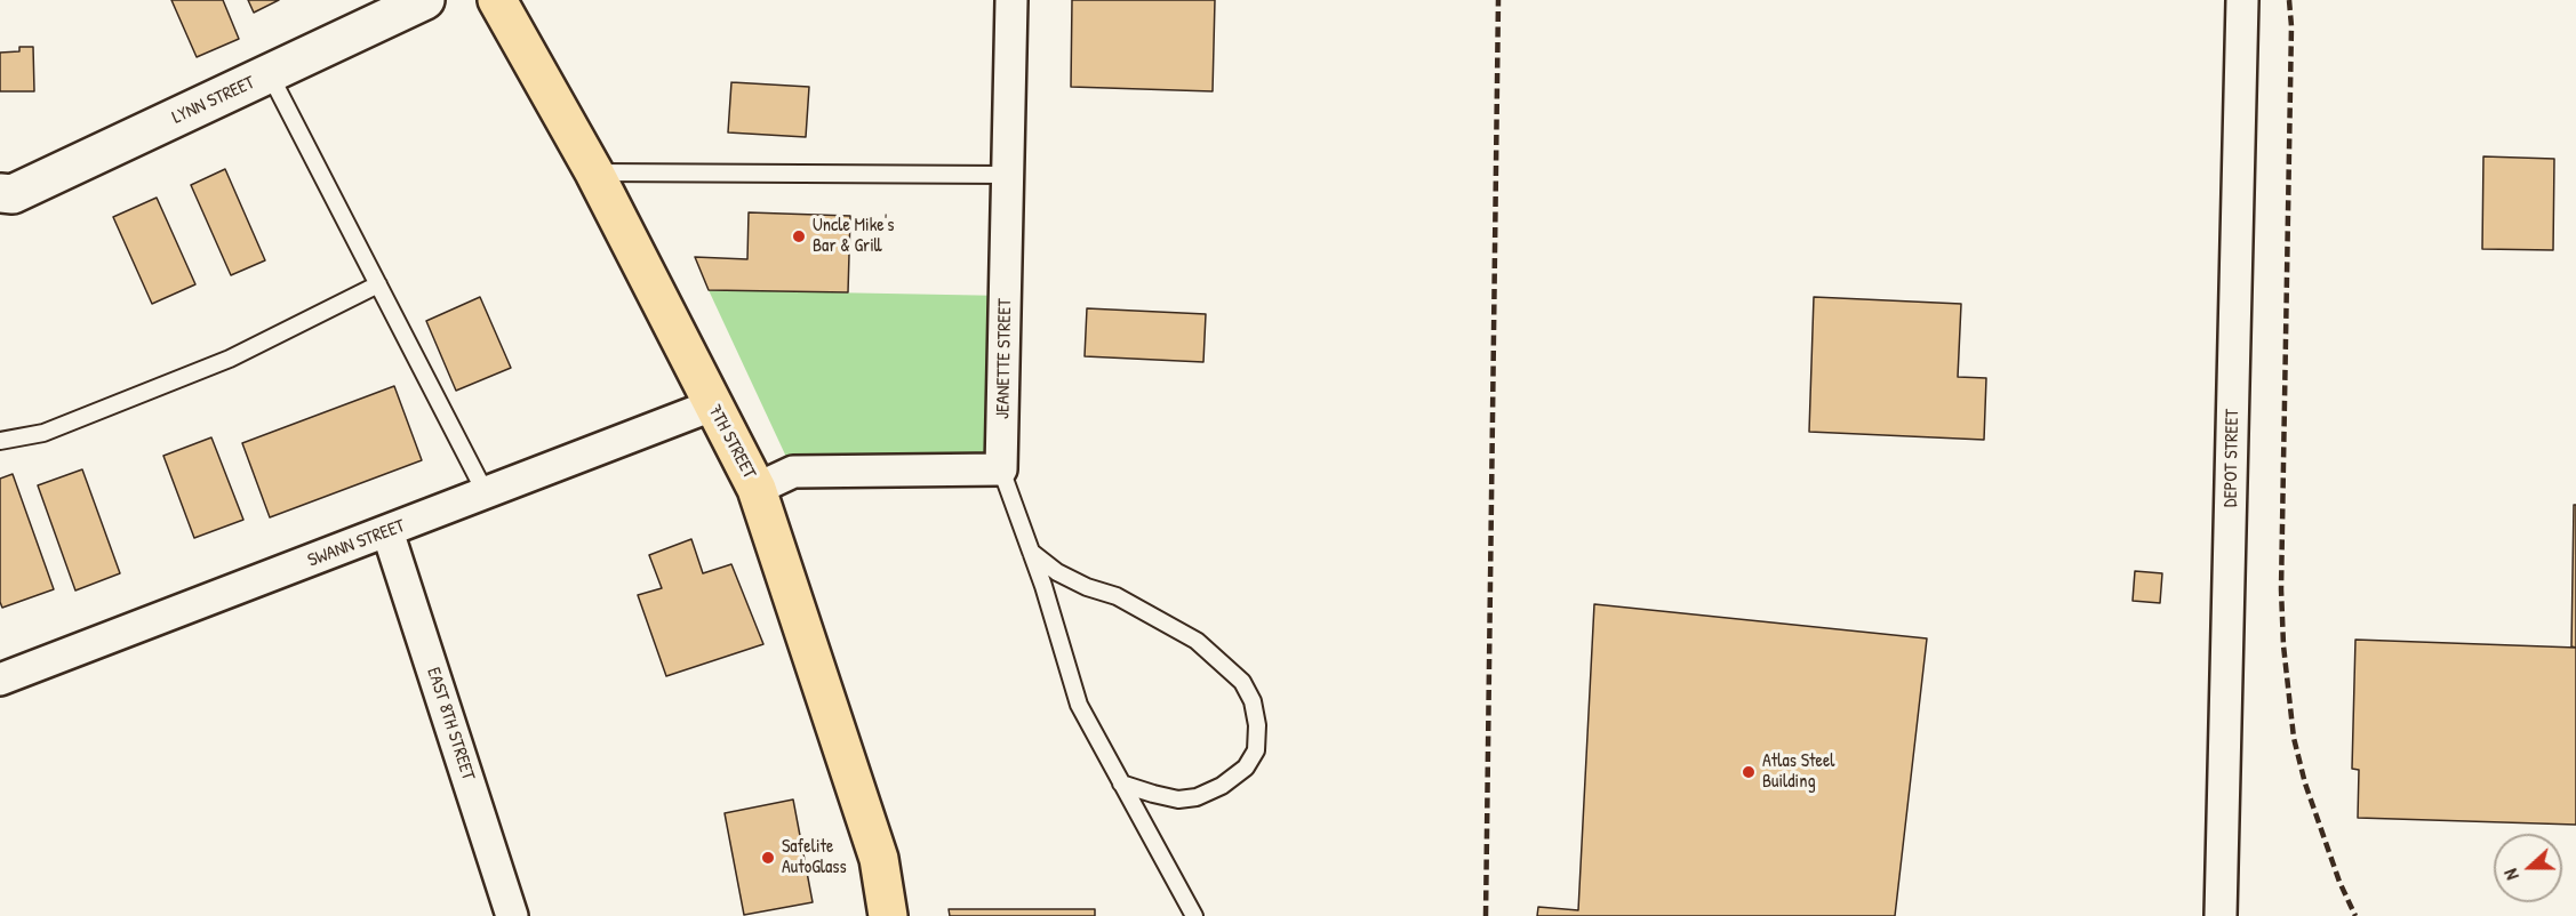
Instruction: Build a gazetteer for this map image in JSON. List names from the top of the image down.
{
  "streets": {
    "main road": ["7TH STREET"],
    "street": [
      "LYNN STREET",
      "JEANETTE STREET",
      "DEPOT STREET",
      "SWANN STREET",
      "EAST 8TH STREET"
    ]
  },
  "crossings": [
    ["7TH STREET", "SWANN STREET"],
    ["SWANN STREET", "EAST 8TH STREET"]
  ],
  "places": ["Uncle Mike's Bar & Grill", "Atlas Steel Building", "Safelite AutoGlass"],
  "north": "left"
}
